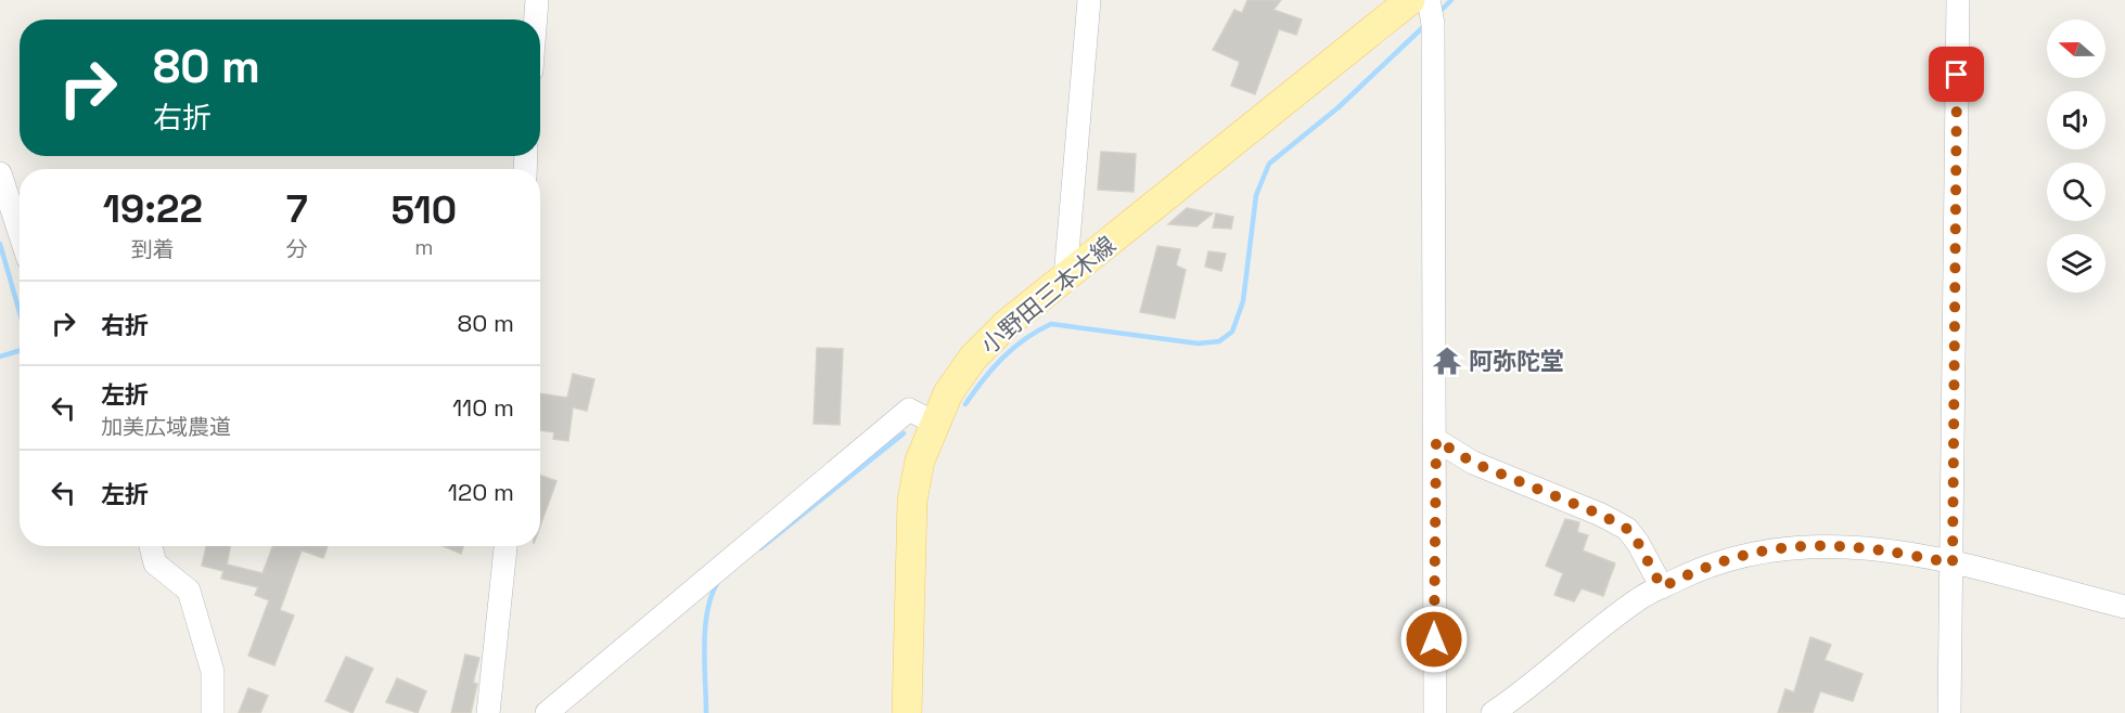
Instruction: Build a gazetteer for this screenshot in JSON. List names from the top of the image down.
{
  "streets": {
    "main road": ["小野田三本木線"]
  },
  "places": {
    "temple": ["阿弥陀堂"]
  },
  "north": "left",
  "page": {
    "turn": ["80 m", "右折"],
    "eta": [
      "19:22",
      "到着",
      "7",
      "分",
      "510",
      "m"
    ],
    "list": [
      {
        "name": "右折",
        "value": "80 m"
      },
      {
        "name": "左折",
        "note": "加美広域農道",
        "value": "110 m"
      },
      {
        "name": "左折",
        "value": "120 m"
      }
    ]
  }
}
